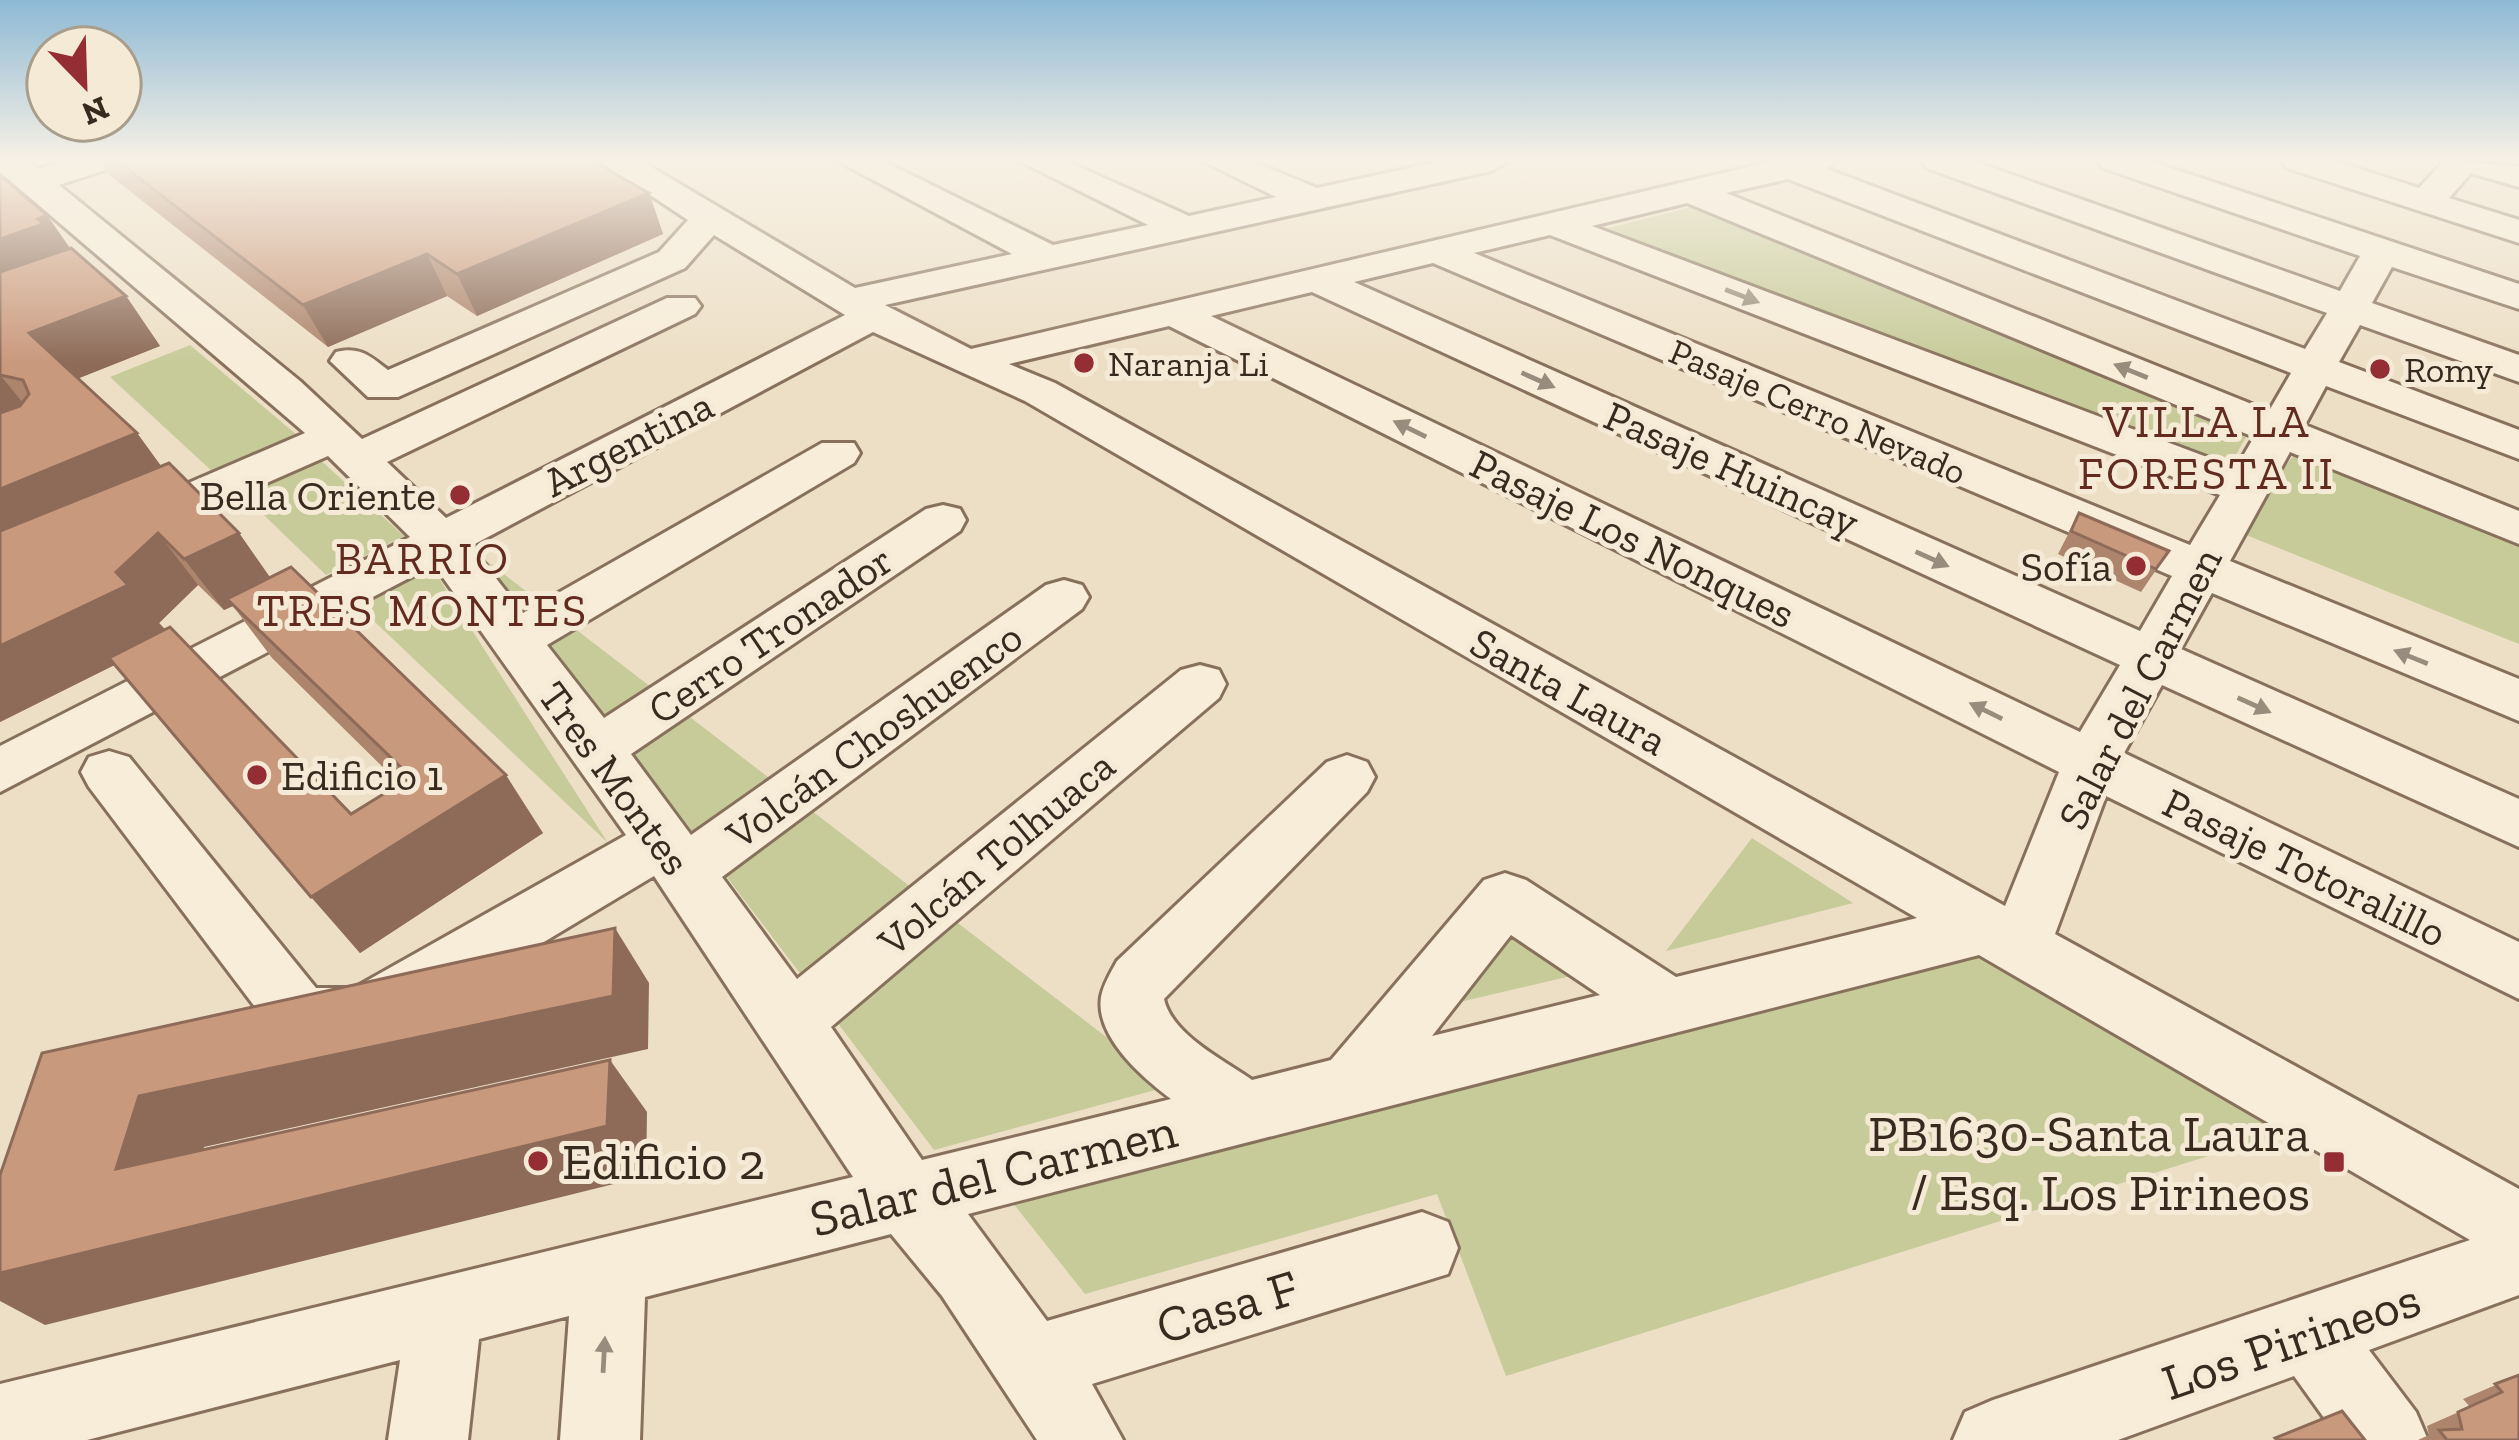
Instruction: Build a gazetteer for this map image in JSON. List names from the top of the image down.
{
  "streets": {
    "street": [
      "Pasaje Cerro Nevado",
      "Argentina",
      "Pasaje Huincay",
      "Pasaje Los Nonques",
      "Cerro Tronador",
      "Salar del Carmen",
      "Santa Laura",
      "Volcán Choshuenco",
      "Tres Montes",
      "Volcán Tolhuaca",
      "Pasaje Totoralillo",
      "Casa F",
      "Los Pirineos"
    ]
  },
  "crossings": [
    ["Pasaje Cerro Nevado", "Salar del Carmen"],
    ["Argentina", "Santa Laura"],
    ["Argentina", "Tres Montes"],
    ["Pasaje Huincay", "Salar del Carmen"],
    ["Pasaje Los Nonques", "Salar del Carmen"],
    ["Pasaje Los Nonques", "Pasaje Totoralillo"],
    ["Cerro Tronador", "Tres Montes"],
    ["Salar del Carmen", "Santa Laura"],
    ["Salar del Carmen", "Tres Montes"],
    ["Salar del Carmen", "Pasaje Totoralillo"],
    ["Volcán Choshuenco", "Tres Montes"],
    ["Tres Montes", "Volcán Tolhuaca"],
    ["Tres Montes", "Casa F"]
  ],
  "districts": ["VILLA LA FORESTA II", "BARRIO TRES MONTES"],
  "places": {
    "other": [
      "Naranja Li",
      "Romy",
      "Bella Oriente",
      "Sofía",
      "Edificio 1",
      "Edificio 2"
    ],
    "transit": ["PB1630-Santa Laura / Esq. Los Pirineos"]
  },
  "north": "bottom right"
}
